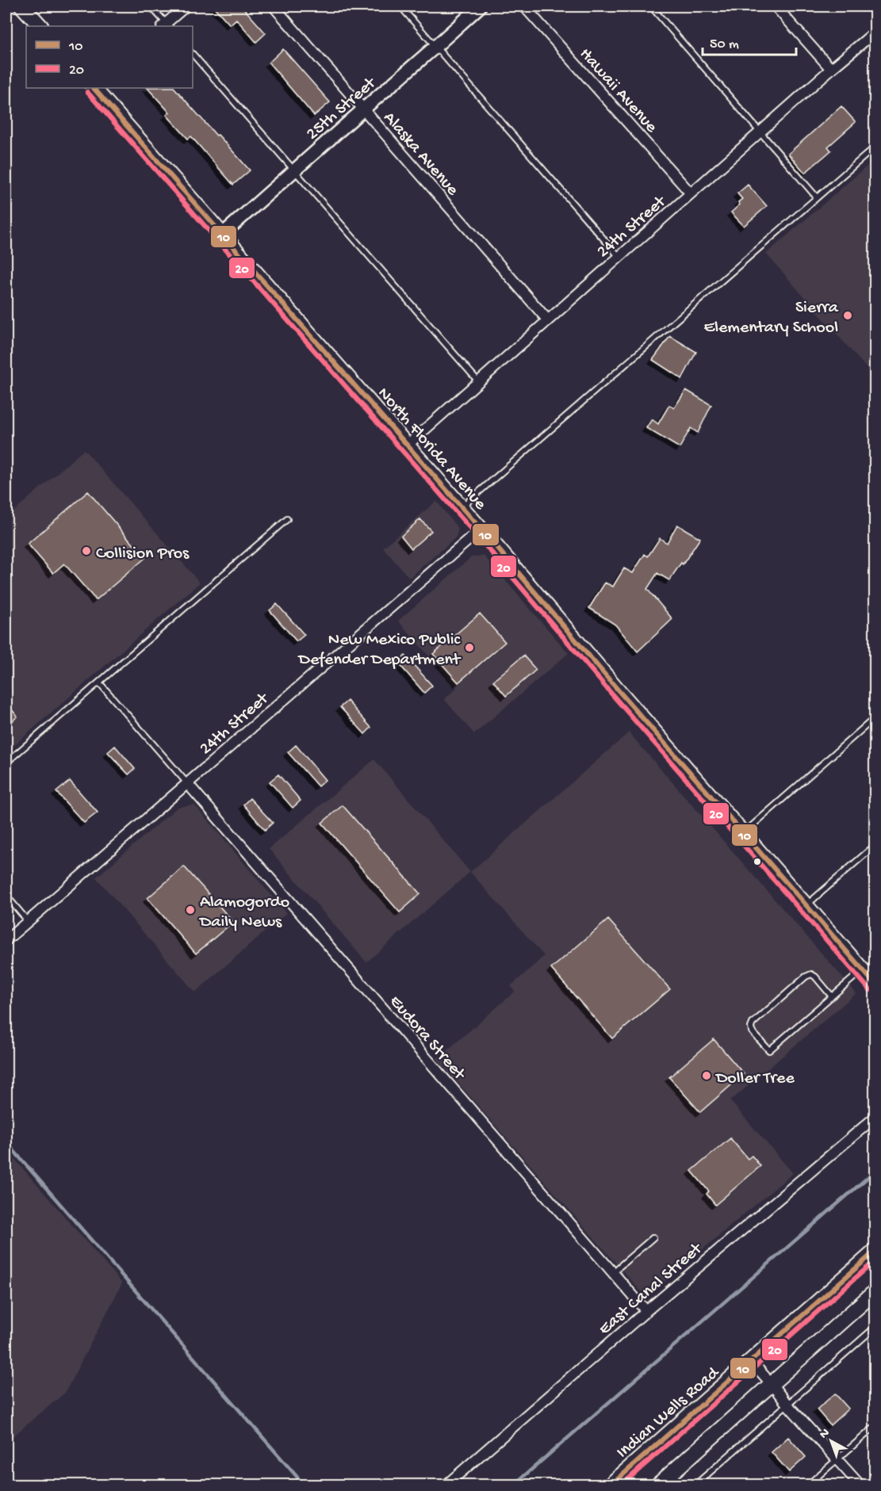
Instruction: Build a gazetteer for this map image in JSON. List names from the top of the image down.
{
  "streets": {
    "main road": ["North Florida Avenue", "Indian Wells Road"],
    "street": [
      "Hawaii Avenue",
      "25th Street",
      "Alaska Avenue",
      "24th Street",
      "Eudora Street",
      "East Canal Street"
    ]
  },
  "crossings": [
    ["Hawaii Avenue", "24th Street"],
    ["25th Street", "Alaska Avenue"],
    ["25th Street", "North Florida Avenue"],
    ["Alaska Avenue", "24th Street"],
    ["24th Street", "North Florida Avenue"],
    ["24th Street", "Eudora Street"],
    ["Eudora Street", "East Canal Street"]
  ],
  "places": [
    "Sierra Elementary School",
    "Collision Pros",
    "New Mexico Public Defender Department",
    "Alamogordo Daily News",
    "Doller Tree"
  ],
  "lines": ["transit line 10", "transit line 20"],
  "legend": ["10", "20"],
  "scale_bar": "50 m",
  "north": "top left"
}
